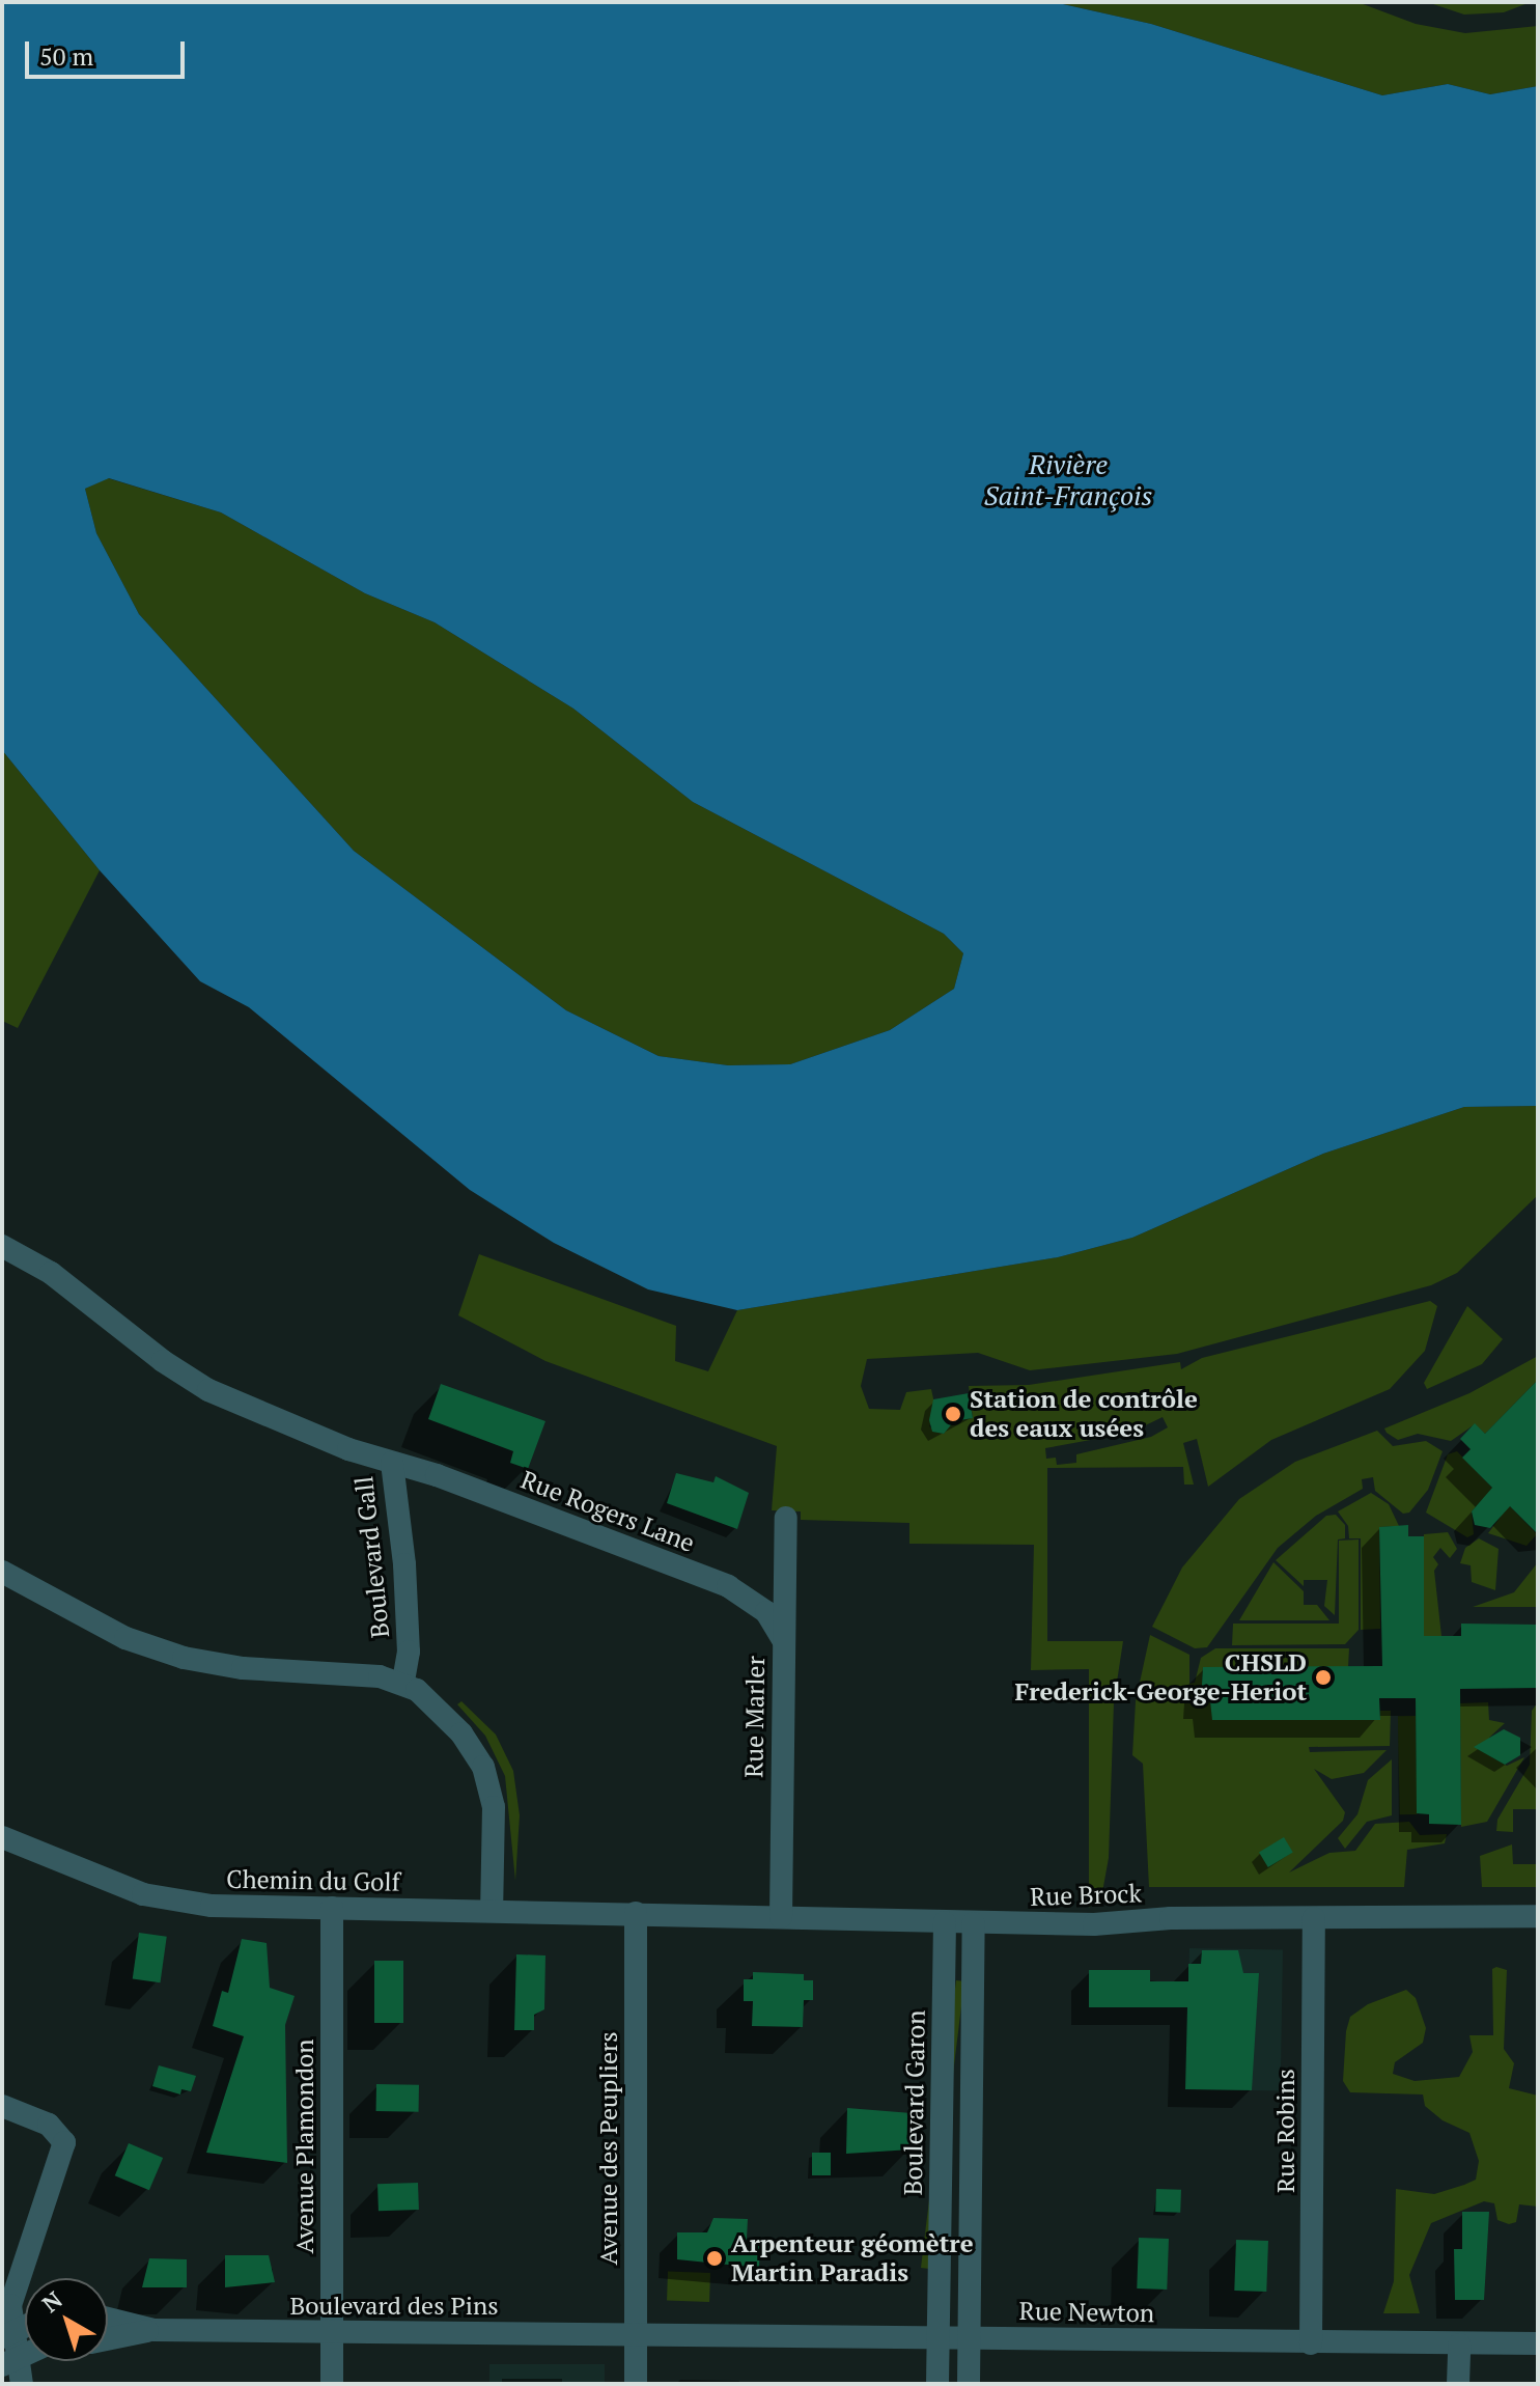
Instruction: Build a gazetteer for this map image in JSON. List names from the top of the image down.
{
  "streets": {
    "street": [
      "Rue Rogers Lane",
      "Boulevard Gall",
      "Rue Marler",
      "Chemin du Golf",
      "Rue Brock",
      "Boulevard Garon",
      "Rue Robins",
      "Avenue Plamondon",
      "Avenue des Peupliers",
      "Boulevard des Pins",
      "Rue Newton"
    ]
  },
  "crossings": [
    ["Rue Rogers Lane", "Boulevard Gall"],
    ["Rue Rogers Lane", "Rue Marler"],
    ["Rue Marler", "Rue Brock"],
    ["Chemin du Golf", "Rue Brock"],
    ["Chemin du Golf", "Avenue Plamondon"],
    ["Chemin du Golf", "Avenue des Peupliers"],
    ["Rue Brock", "Boulevard Garon"],
    ["Rue Brock", "Rue Robins"],
    ["Rue Brock", "Avenue des Peupliers"],
    ["Boulevard Garon", "Rue Newton"],
    ["Rue Robins", "Rue Newton"],
    ["Avenue Plamondon", "Boulevard des Pins"],
    ["Avenue des Peupliers", "Boulevard des Pins"],
    ["Avenue des Peupliers", "Rue Newton"],
    ["Boulevard des Pins", "Rue Newton"]
  ],
  "water": ["Rivière Saint-François"],
  "places": ["Station de contrôle des eaux usées", "CHSLD Frederick-George-Heriot", "Arpenteur géomètre Martin Paradis"],
  "scale_bar": "50 m",
  "north": "top left"
}
